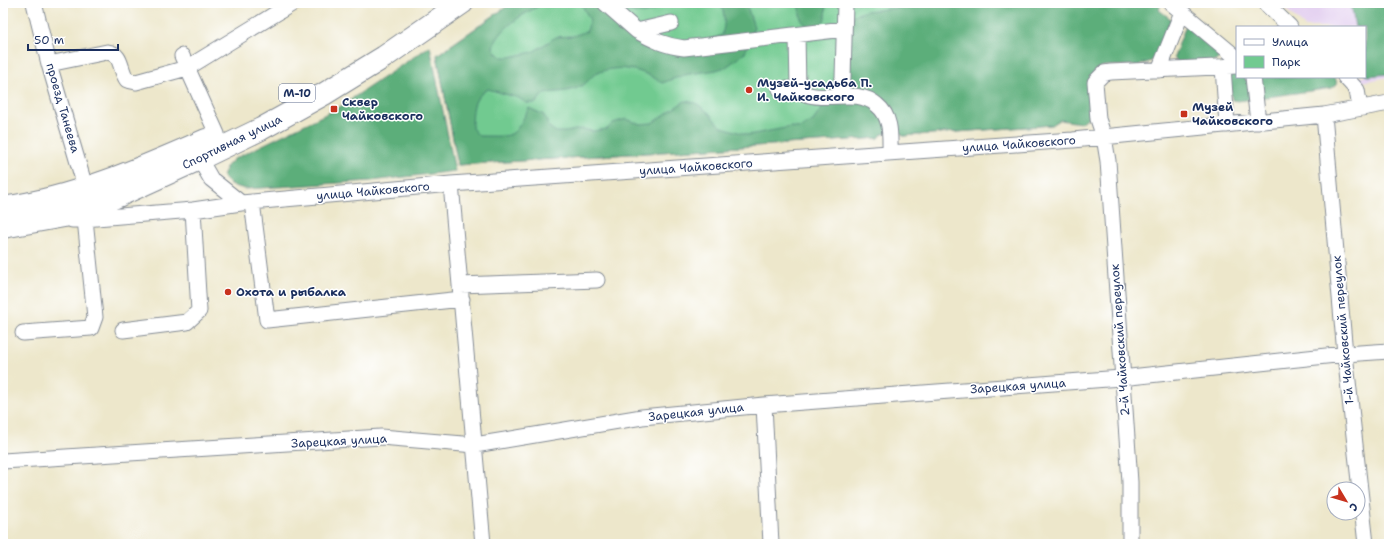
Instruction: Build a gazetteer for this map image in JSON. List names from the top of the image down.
{
  "streets": {
    "highway": ["М-10", "Спортивная улица"],
    "street": [
      "проезд Танеева",
      "улица Чайковского",
      "1-й Чайковский переулок",
      "2-й Чайковский переулок",
      "Зарецкая улица"
    ]
  },
  "crossings": [
    ["проезд Танеева", "Спортивная улица"],
    ["проезд Танеева", "улица Чайковского"],
    ["Спортивная улица", "улица Чайковского"],
    ["улица Чайковского", "1-й Чайковский переулок"],
    ["улица Чайковского", "2-й Чайковский переулок"],
    ["1-й Чайковский переулок", "Зарецкая улица"],
    ["2-й Чайковский переулок", "Зарецкая улица"]
  ],
  "places": {
    "other": ["Музей-усадьба П. И. Чайковского", "Охота и рыбалка"],
    "transit": ["Сквер Чайковского", "Музей Чайковского"]
  },
  "legend": ["Улица", "Парк"],
  "scale_bar": "50 m",
  "north": "bottom right"
}
